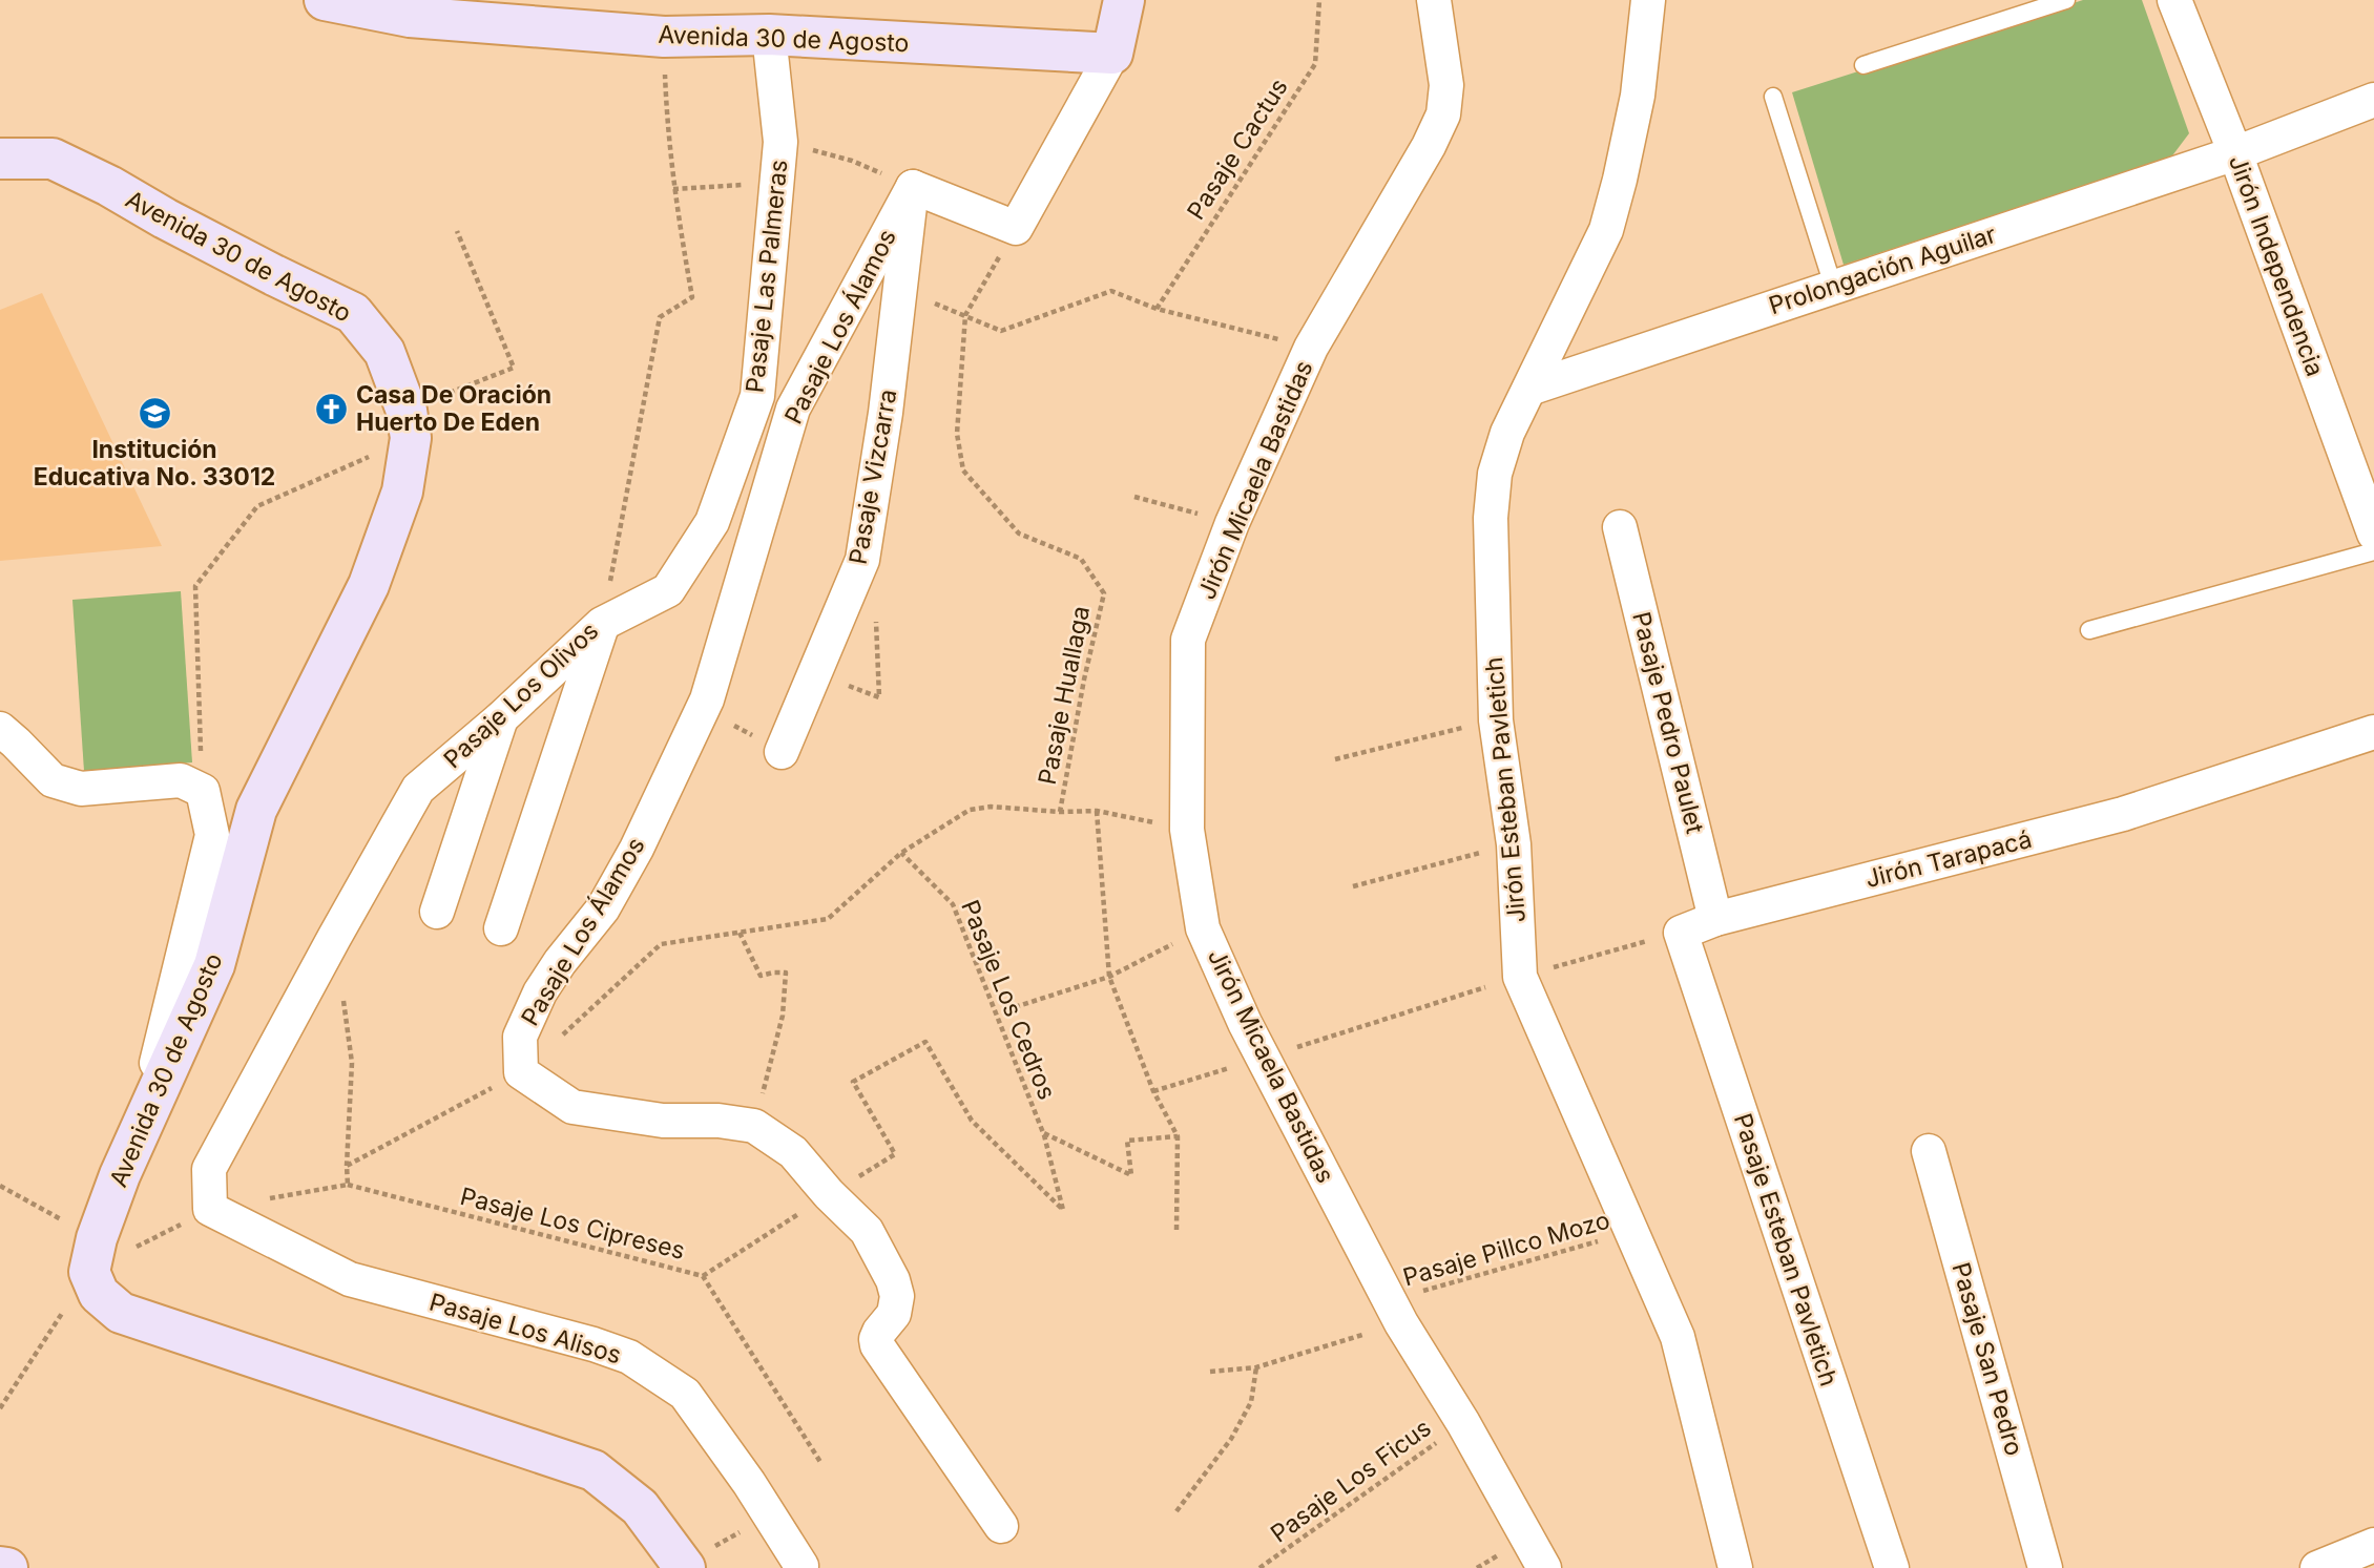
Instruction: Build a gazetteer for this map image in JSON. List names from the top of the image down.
{
  "streets": {
    "street": [
      "Avenida 30 de Agosto",
      "Jirón Independencia",
      "Prolongación Aguilar",
      "Pasaje Las Palmeras",
      "Pasaje Los Álamos",
      "Pasaje Vizcarra",
      "Jirón Micaela Bastidas",
      "Pasaje Los Olivos",
      "Pasaje Pedro Paulet",
      "Jirón Esteban Pavletich",
      "Jirón Tarapacá",
      "Pasaje Esteban Pavletich",
      "Pasaje Los Alisos",
      "Pasaje San Pedro"
    ],
    "path": [
      "Pasaje Cactus",
      "Pasaje Huallaga",
      "Pasaje Los Cedros",
      "Pasaje Los Cipreses",
      "Pasaje Pillco Mozo",
      "Pasaje Los Ficus"
    ]
  },
  "crossings": [
    ["Avenida 30 de Agosto", "Pasaje Las Palmeras"],
    ["Jirón Independencia", "Prolongación Aguilar"],
    ["Prolongación Aguilar", "Jirón Esteban Pavletich"],
    ["Pasaje Las Palmeras", "Pasaje Los Olivos"],
    ["Pasaje Los Álamos", "Pasaje Vizcarra"],
    ["Jirón Micaela Bastidas", "Pasaje Pillco Mozo"],
    ["Jirón Micaela Bastidas", "Pasaje Los Ficus"],
    ["Pasaje Los Olivos", "Pasaje Los Alisos"],
    ["Pasaje Pedro Paulet", "Jirón Tarapacá"],
    ["Jirón Esteban Pavletich", "Pasaje Pillco Mozo"],
    ["Jirón Tarapacá", "Pasaje Esteban Pavletich"]
  ],
  "places": {
    "church": ["Casa De Oración Huerto De Eden"],
    "school or university": ["Institución Educativa No. 33012"]
  }
}
